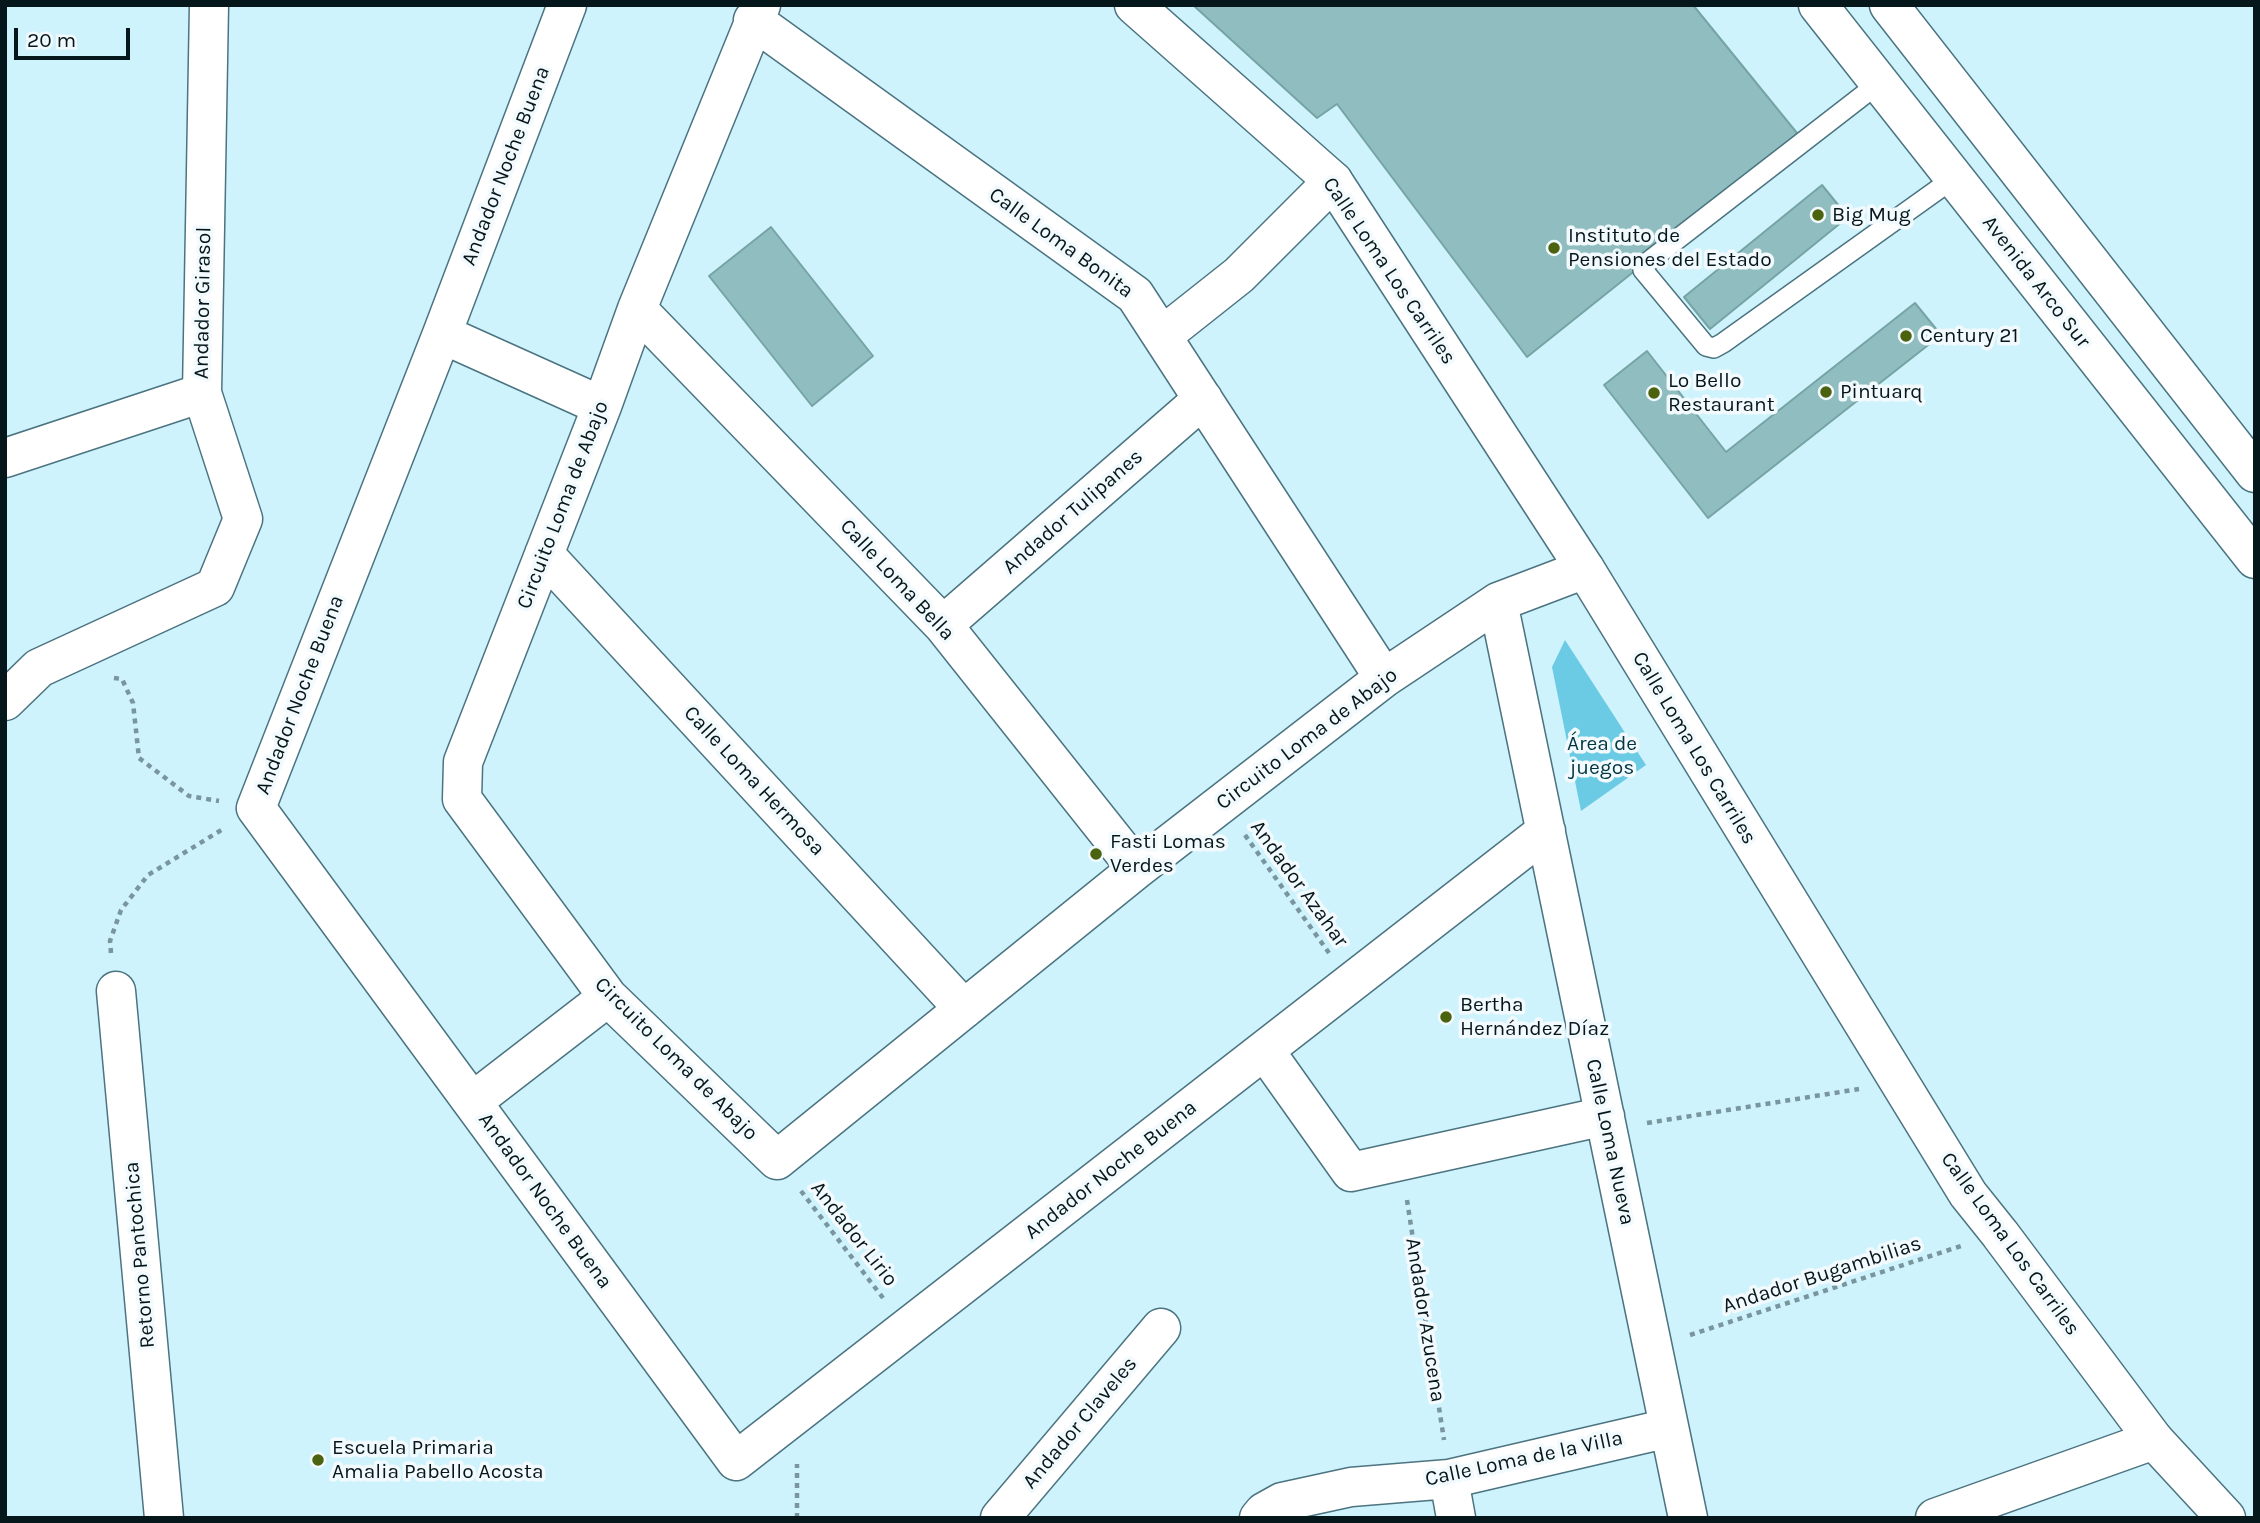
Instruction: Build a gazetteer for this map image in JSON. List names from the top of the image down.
{
  "streets": {
    "street": [
      "Andador Noche Buena",
      "Calle Loma Bonita",
      "Calle Loma Los Carriles",
      "Avenida Arco Sur",
      "Andador Girasol",
      "Circuito Loma de Abajo",
      "Andador Tulipanes",
      "Calle Loma Bella",
      "Calle Loma Hermosa",
      "Calle Loma Nueva",
      "Retorno Pantochica",
      "Andador Claveles",
      "Calle Loma de la Villa"
    ],
    "path": [
      "Andador Azahar",
      "Andador Lirio",
      "Andador Bugambilias",
      "Andador Azucena"
    ]
  },
  "crossings": [
    ["Andador Noche Buena", "Andador Azahar"],
    ["Andador Noche Buena", "Calle Loma Nueva"],
    ["Andador Noche Buena", "Andador Lirio"],
    ["Calle Loma Bonita", "Circuito Loma de Abajo"],
    ["Calle Loma Bonita", "Andador Tulipanes"],
    ["Calle Loma Los Carriles", "Circuito Loma de Abajo"],
    ["Calle Loma Los Carriles", "Andador Bugambilias"],
    ["Circuito Loma de Abajo", "Calle Loma Bella"],
    ["Circuito Loma de Abajo", "Calle Loma Hermosa"],
    ["Circuito Loma de Abajo", "Andador Azahar"],
    ["Circuito Loma de Abajo", "Calle Loma Nueva"],
    ["Circuito Loma de Abajo", "Andador Lirio"],
    ["Andador Tulipanes", "Calle Loma Bella"],
    ["Calle Loma Nueva", "Andador Bugambilias"],
    ["Calle Loma Nueva", "Calle Loma de la Villa"],
    ["Andador Azucena", "Calle Loma de la Villa"]
  ],
  "parks": ["Área de juegos"],
  "places": [
    "Big Mug",
    "Instituto de Pensiones del Estado",
    "Century 21",
    "Pintuarq",
    "Lo Bello Restaurant",
    "Fasti Lomas Verdes",
    "Bertha Hernández Díaz",
    "Escuela Primaria Amalia Pabello Acosta"
  ],
  "scale_bar": "20 m"
}
